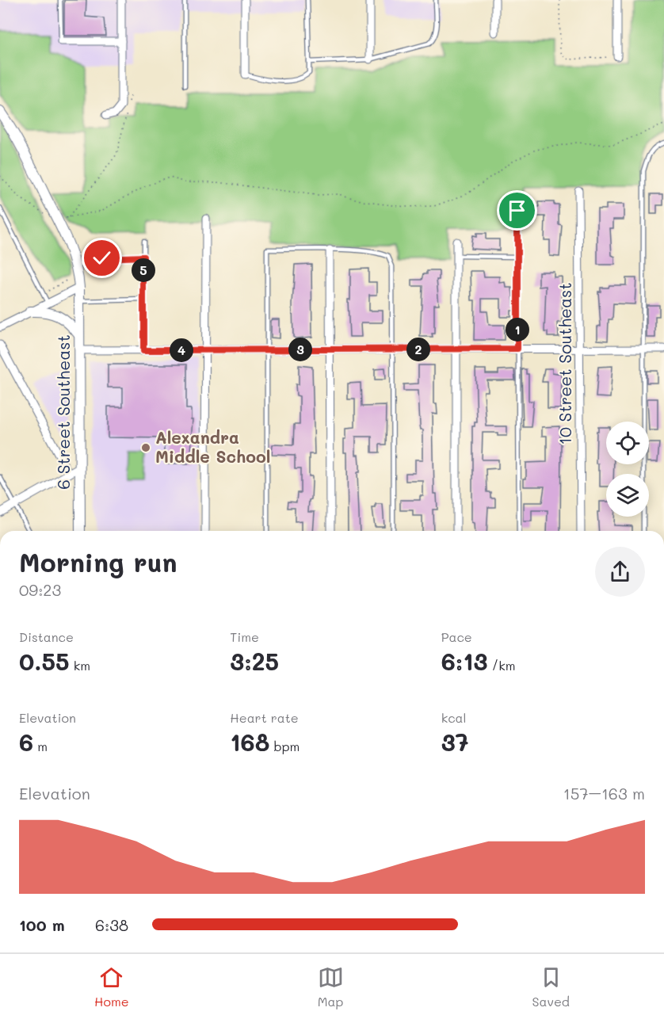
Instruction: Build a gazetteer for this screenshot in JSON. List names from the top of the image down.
{
  "streets": {
    "street": ["10 Street Southeast", "6 Street Southeast"]
  },
  "places": ["Alexandra Middle School"],
  "page": {
    "pins": [
      "5",
      "1",
      "2",
      "3",
      "4"
    ],
    "heading": ["Morning run", "09:23"],
    "stats": [
      ["Distance", "0.55 km"],
      ["Time", "3:25"],
      ["Pace", "6:13 /km"],
      ["Elevation", "6 m"],
      ["Heart rate", "168 bpm"],
      ["kcal", "37"]
    ],
    "chart": ["Elevation", "157–163 m"],
    "list": [
      {
        "name": "100 m",
        "note": "6:38"
      }
    ],
    "tabs": ["Home", "Map", "Saved"]
  }
}
